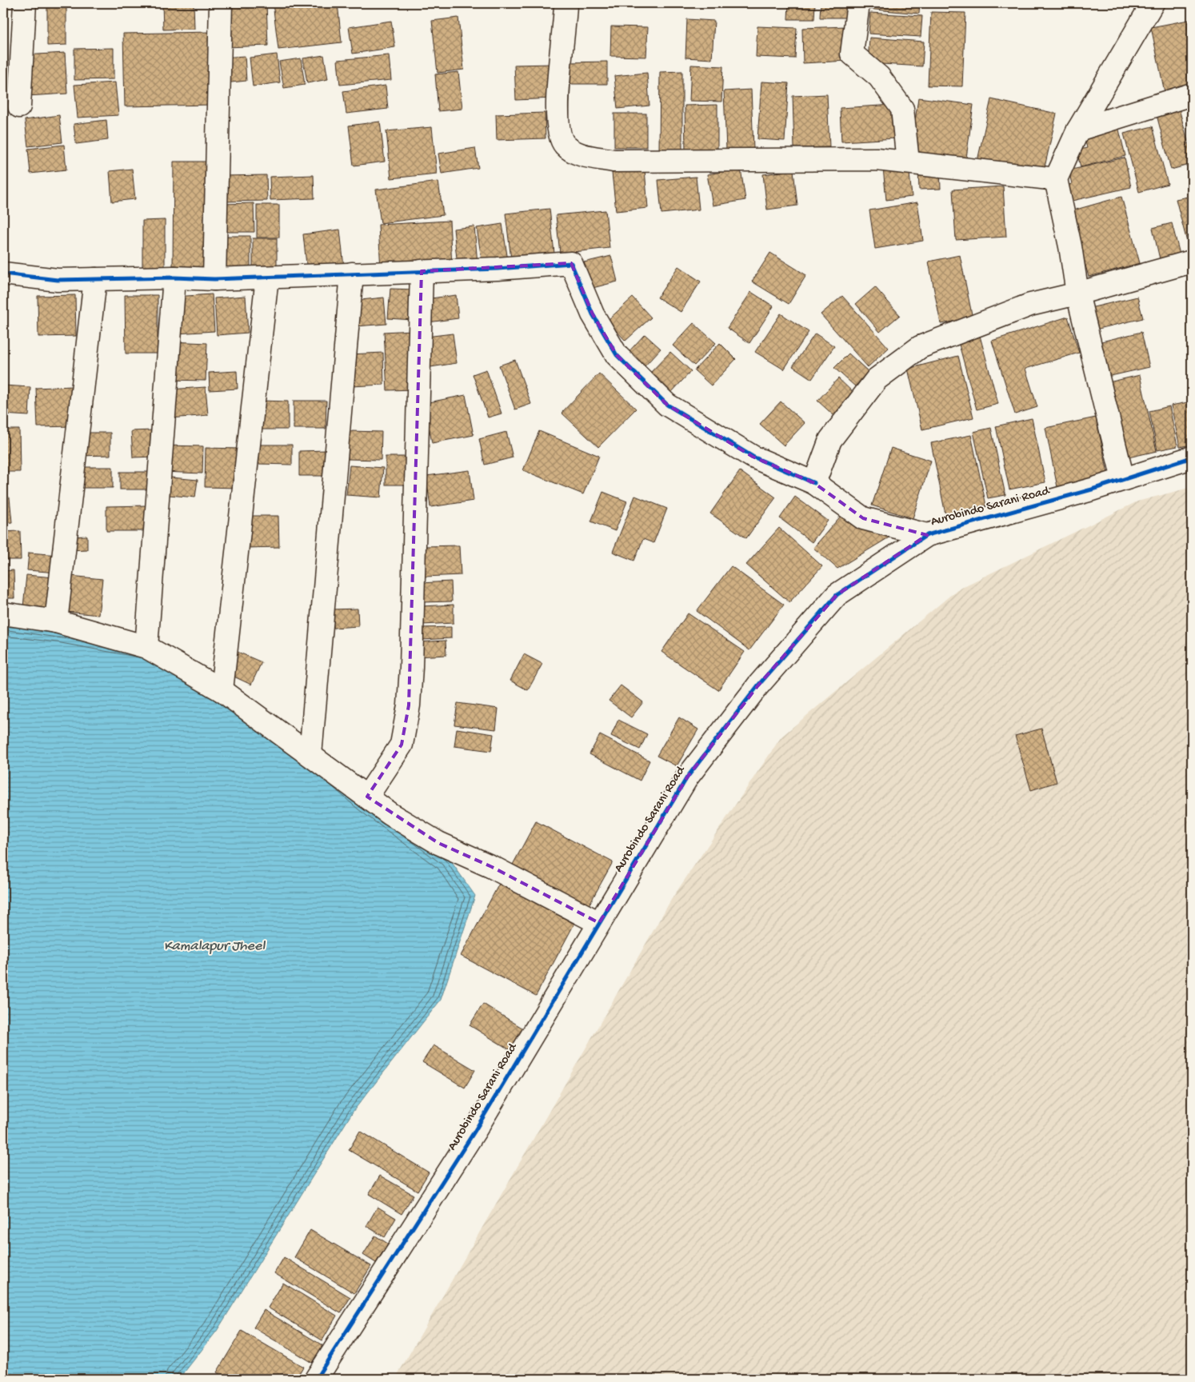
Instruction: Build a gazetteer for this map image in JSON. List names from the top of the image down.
{
  "streets": {
    "street": ["Aurobindo Sarani Road"]
  },
  "water": ["Kamalapur Jheel"]
}
